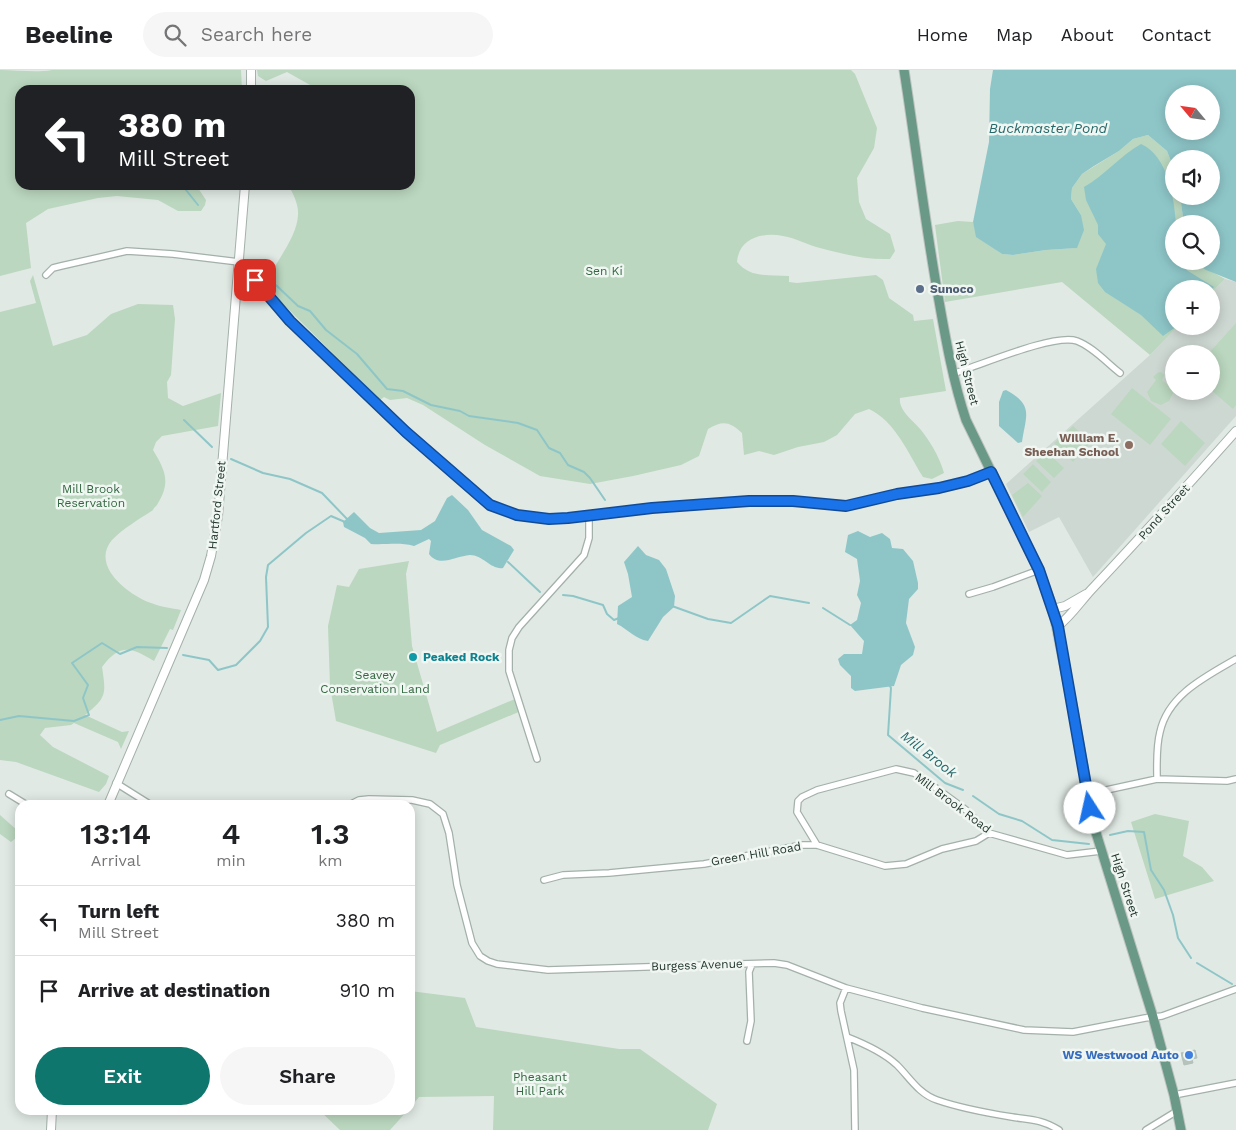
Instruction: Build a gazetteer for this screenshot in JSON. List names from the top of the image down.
{
  "streets": {
    "main road": ["High Street"],
    "street": [
      "Hartford Street",
      "Pond Street",
      "Mill Brook Road",
      "Green Hill Road",
      "Burgess Avenue"
    ]
  },
  "crossings": [
    ["High Street", "Pond Street"],
    ["High Street", "Mill Brook Road"],
    ["High Street", "Burgess Avenue"],
    ["Mill Brook Road", "Green Hill Road"]
  ],
  "water": ["Buckmaster Pond", "Mill Brook"],
  "parks": [
    "Sen Ki",
    "Mill Brook Reservation",
    "Seavey Conservation Land",
    "Pheasant Hill Park"
  ],
  "places": [
    "Sunoco",
    "William E. Sheehan School",
    "Peaked Rock",
    "WS Westwood Auto"
  ],
  "north": "top left",
  "page": {
    "header": "Beeline",
    "search": "Search here",
    "nav": [
      "Home",
      "Map",
      "About",
      "Contact"
    ],
    "map_buttons": ["+", "−"],
    "turn": ["380 m", "Mill Street"],
    "eta": [
      "13:14",
      "Arrival",
      "4",
      "min",
      "1.3",
      "km"
    ],
    "list": [
      {
        "name": "Turn left",
        "note": "Mill Street",
        "value": "380 m"
      },
      {
        "name": "Arrive at destination",
        "value": "910 m"
      }
    ],
    "buttons": ["Exit", "Share"]
  }
}
